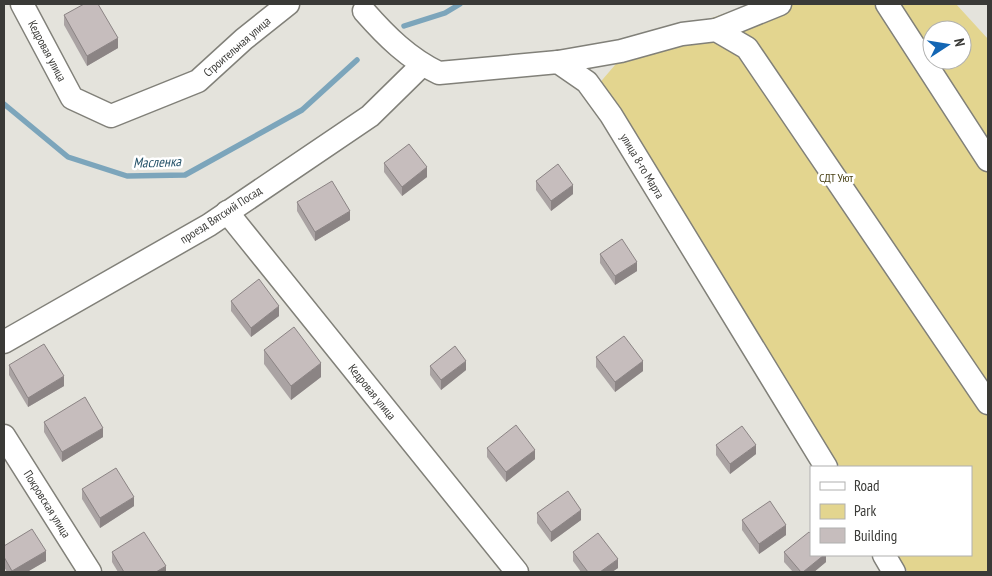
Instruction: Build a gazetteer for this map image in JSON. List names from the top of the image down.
{
  "streets": {
    "street": [
      "Строительная улица",
      "Кедровая улица",
      "улица 8-го Марта",
      "проезд Вятский Посад",
      "Покровская улица"
    ]
  },
  "crossings": [
    ["Строительная улица", "Кедровая улица"],
    ["Кедровая улица", "проезд Вятский Посад"]
  ],
  "water": ["Масленка"],
  "parks": ["СДТ Уют"],
  "legend": ["Road", "Park", "Building"],
  "north": "right"
}
